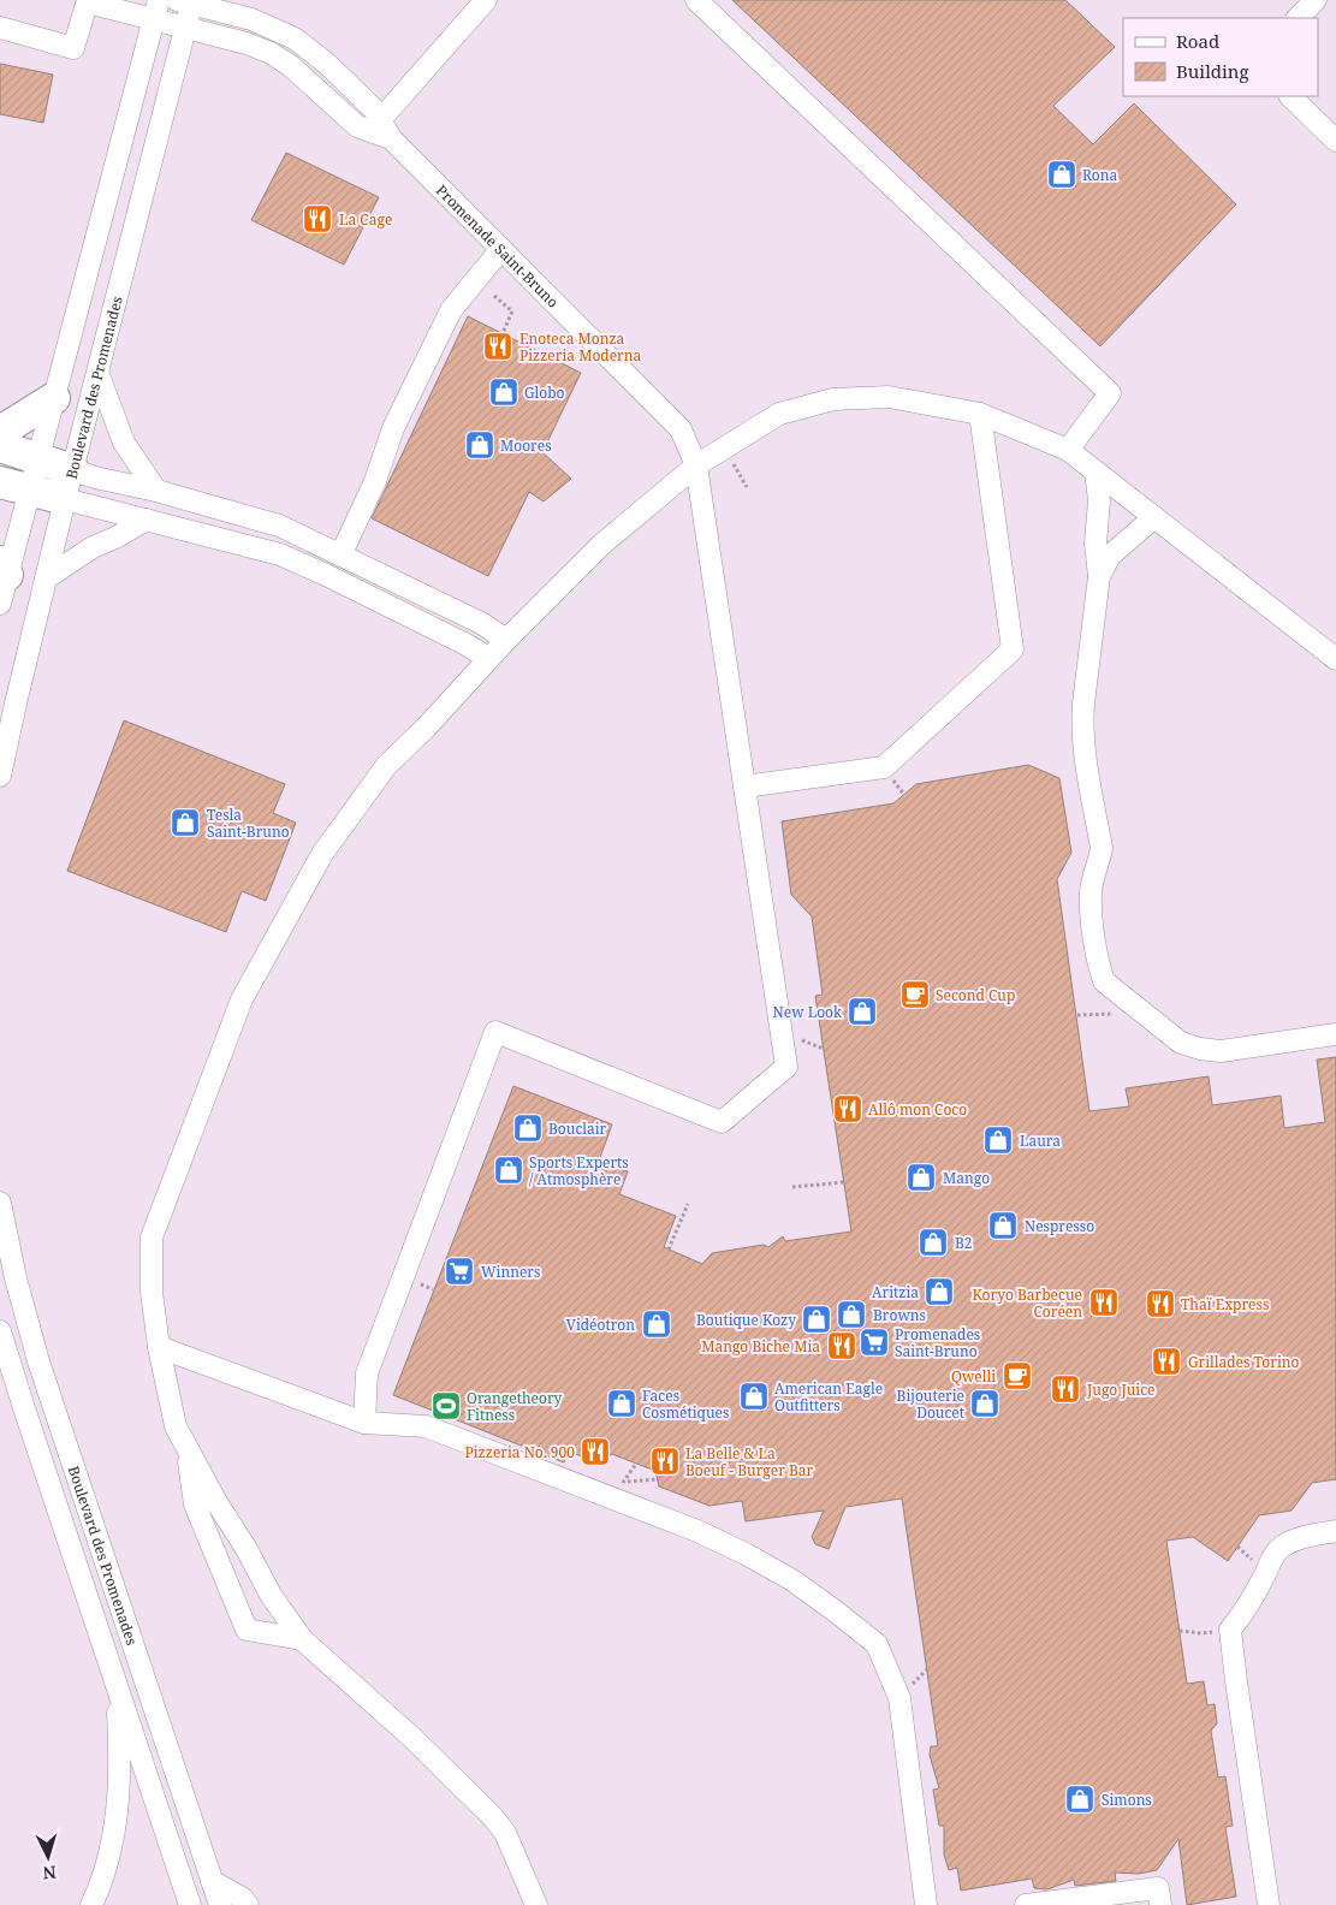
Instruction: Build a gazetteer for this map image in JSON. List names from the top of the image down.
{
  "streets": {
    "street": ["Promenade Saint-Bruno", "Boulevard des Promenades"]
  },
  "crossings": [
    ["Promenade Saint-Bruno", "Boulevard des Promenades"]
  ],
  "places": {
    "shop": [
      "Rona",
      "Globo",
      "Moores",
      "Tesla Saint-Bruno",
      "New Look",
      "Bouclair",
      "Laura",
      "Sports Experts / Atmosphère",
      "Mango",
      "Nespresso",
      "B2",
      "Aritzia",
      "Browns",
      "Boutique Kozy",
      "Vidéotron",
      "American Eagle Outfitters",
      "Faces Cosmétiques",
      "Bijouterie Doucet",
      "Simons"
    ],
    "restaurant": [
      "La Cage",
      "Enoteca Monza Pizzeria Moderna",
      "Allô mon Coco",
      "Koryo Barbecue Coréen",
      "Thaï Express",
      "Mango Biche Mia",
      "Grillades Torino",
      "Jugo Juice",
      "Pizzeria No. 900",
      "La Belle & La Boeuf - Burger Bar"
    ],
    "cafe": ["Second Cup", "Qwelli"],
    "supermarket": ["Winners", "Promenades Saint-Bruno"],
    "sports": ["Orangetheory Fitness"]
  },
  "legend": ["Road", "Building"],
  "north": "bottom"
}
